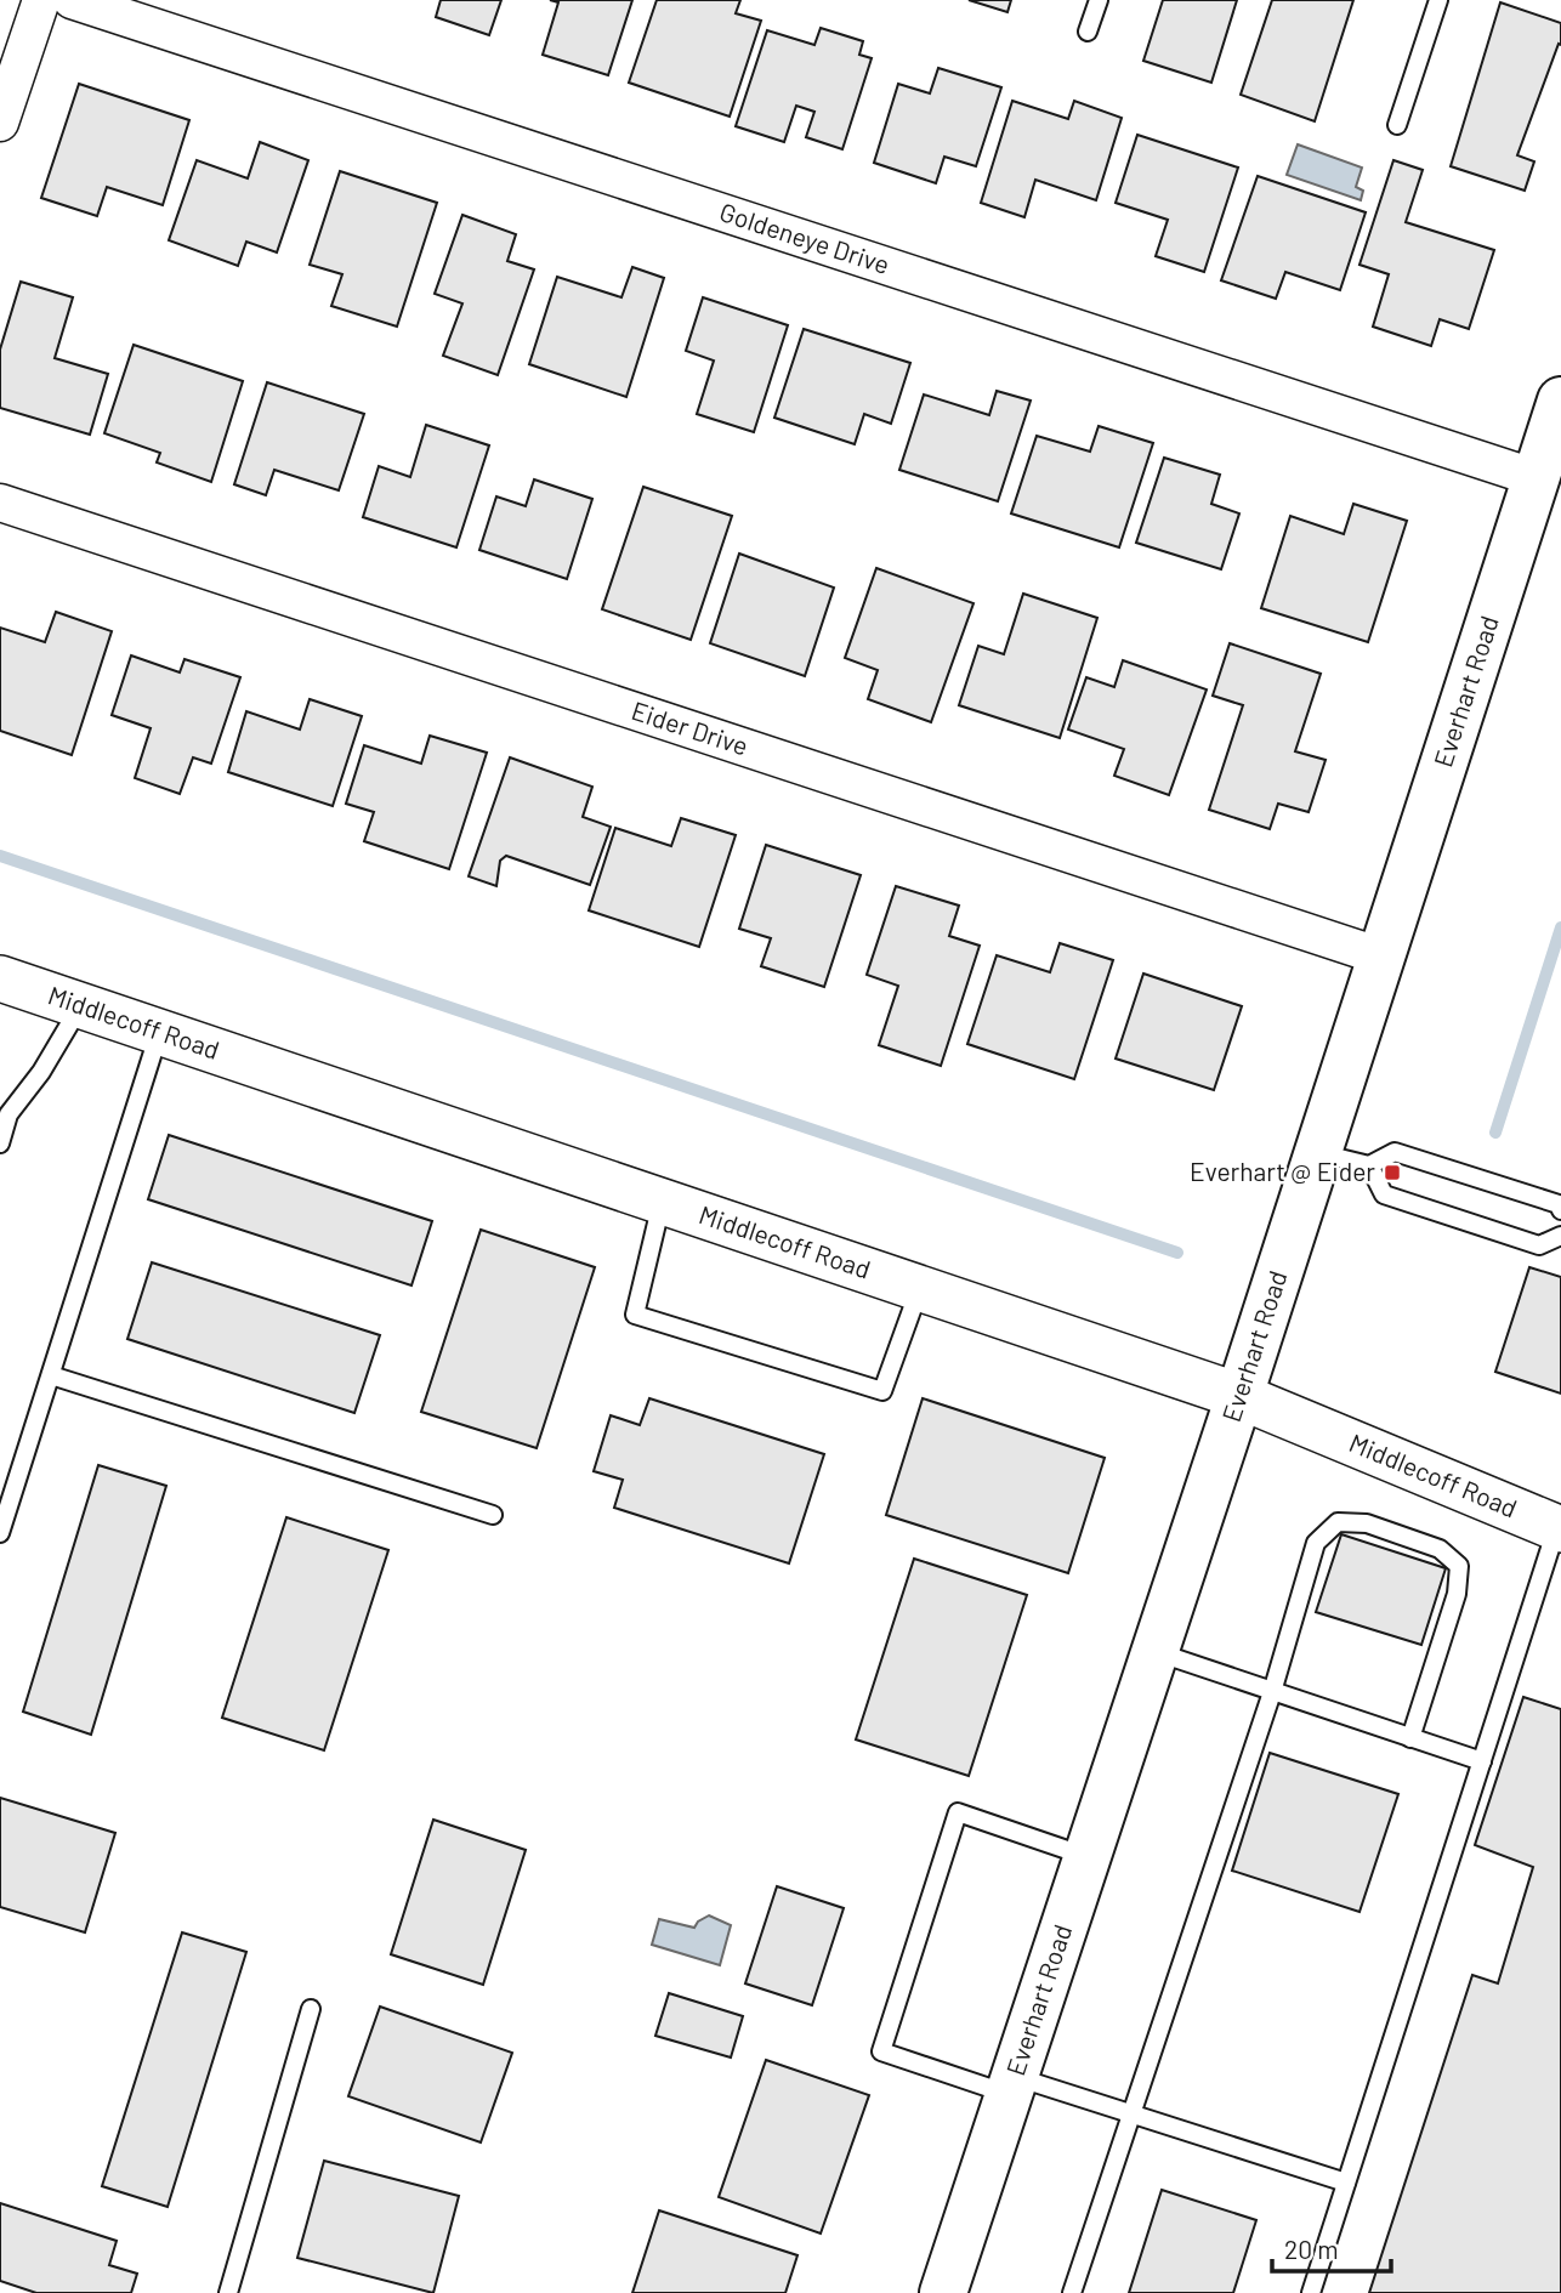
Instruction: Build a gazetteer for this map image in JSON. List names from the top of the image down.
{
  "streets": {
    "main road": ["Everhart Road"],
    "street": ["Goldeneye Drive", "Eider Drive", "Middlecoff Road"]
  },
  "crossings": [
    ["Goldeneye Drive", "Everhart Road"],
    ["Everhart Road", "Eider Drive"],
    ["Everhart Road", "Middlecoff Road"]
  ],
  "places": {
    "transit": ["Everhart @ Eider"]
  },
  "scale_bar": "20 m"
}
